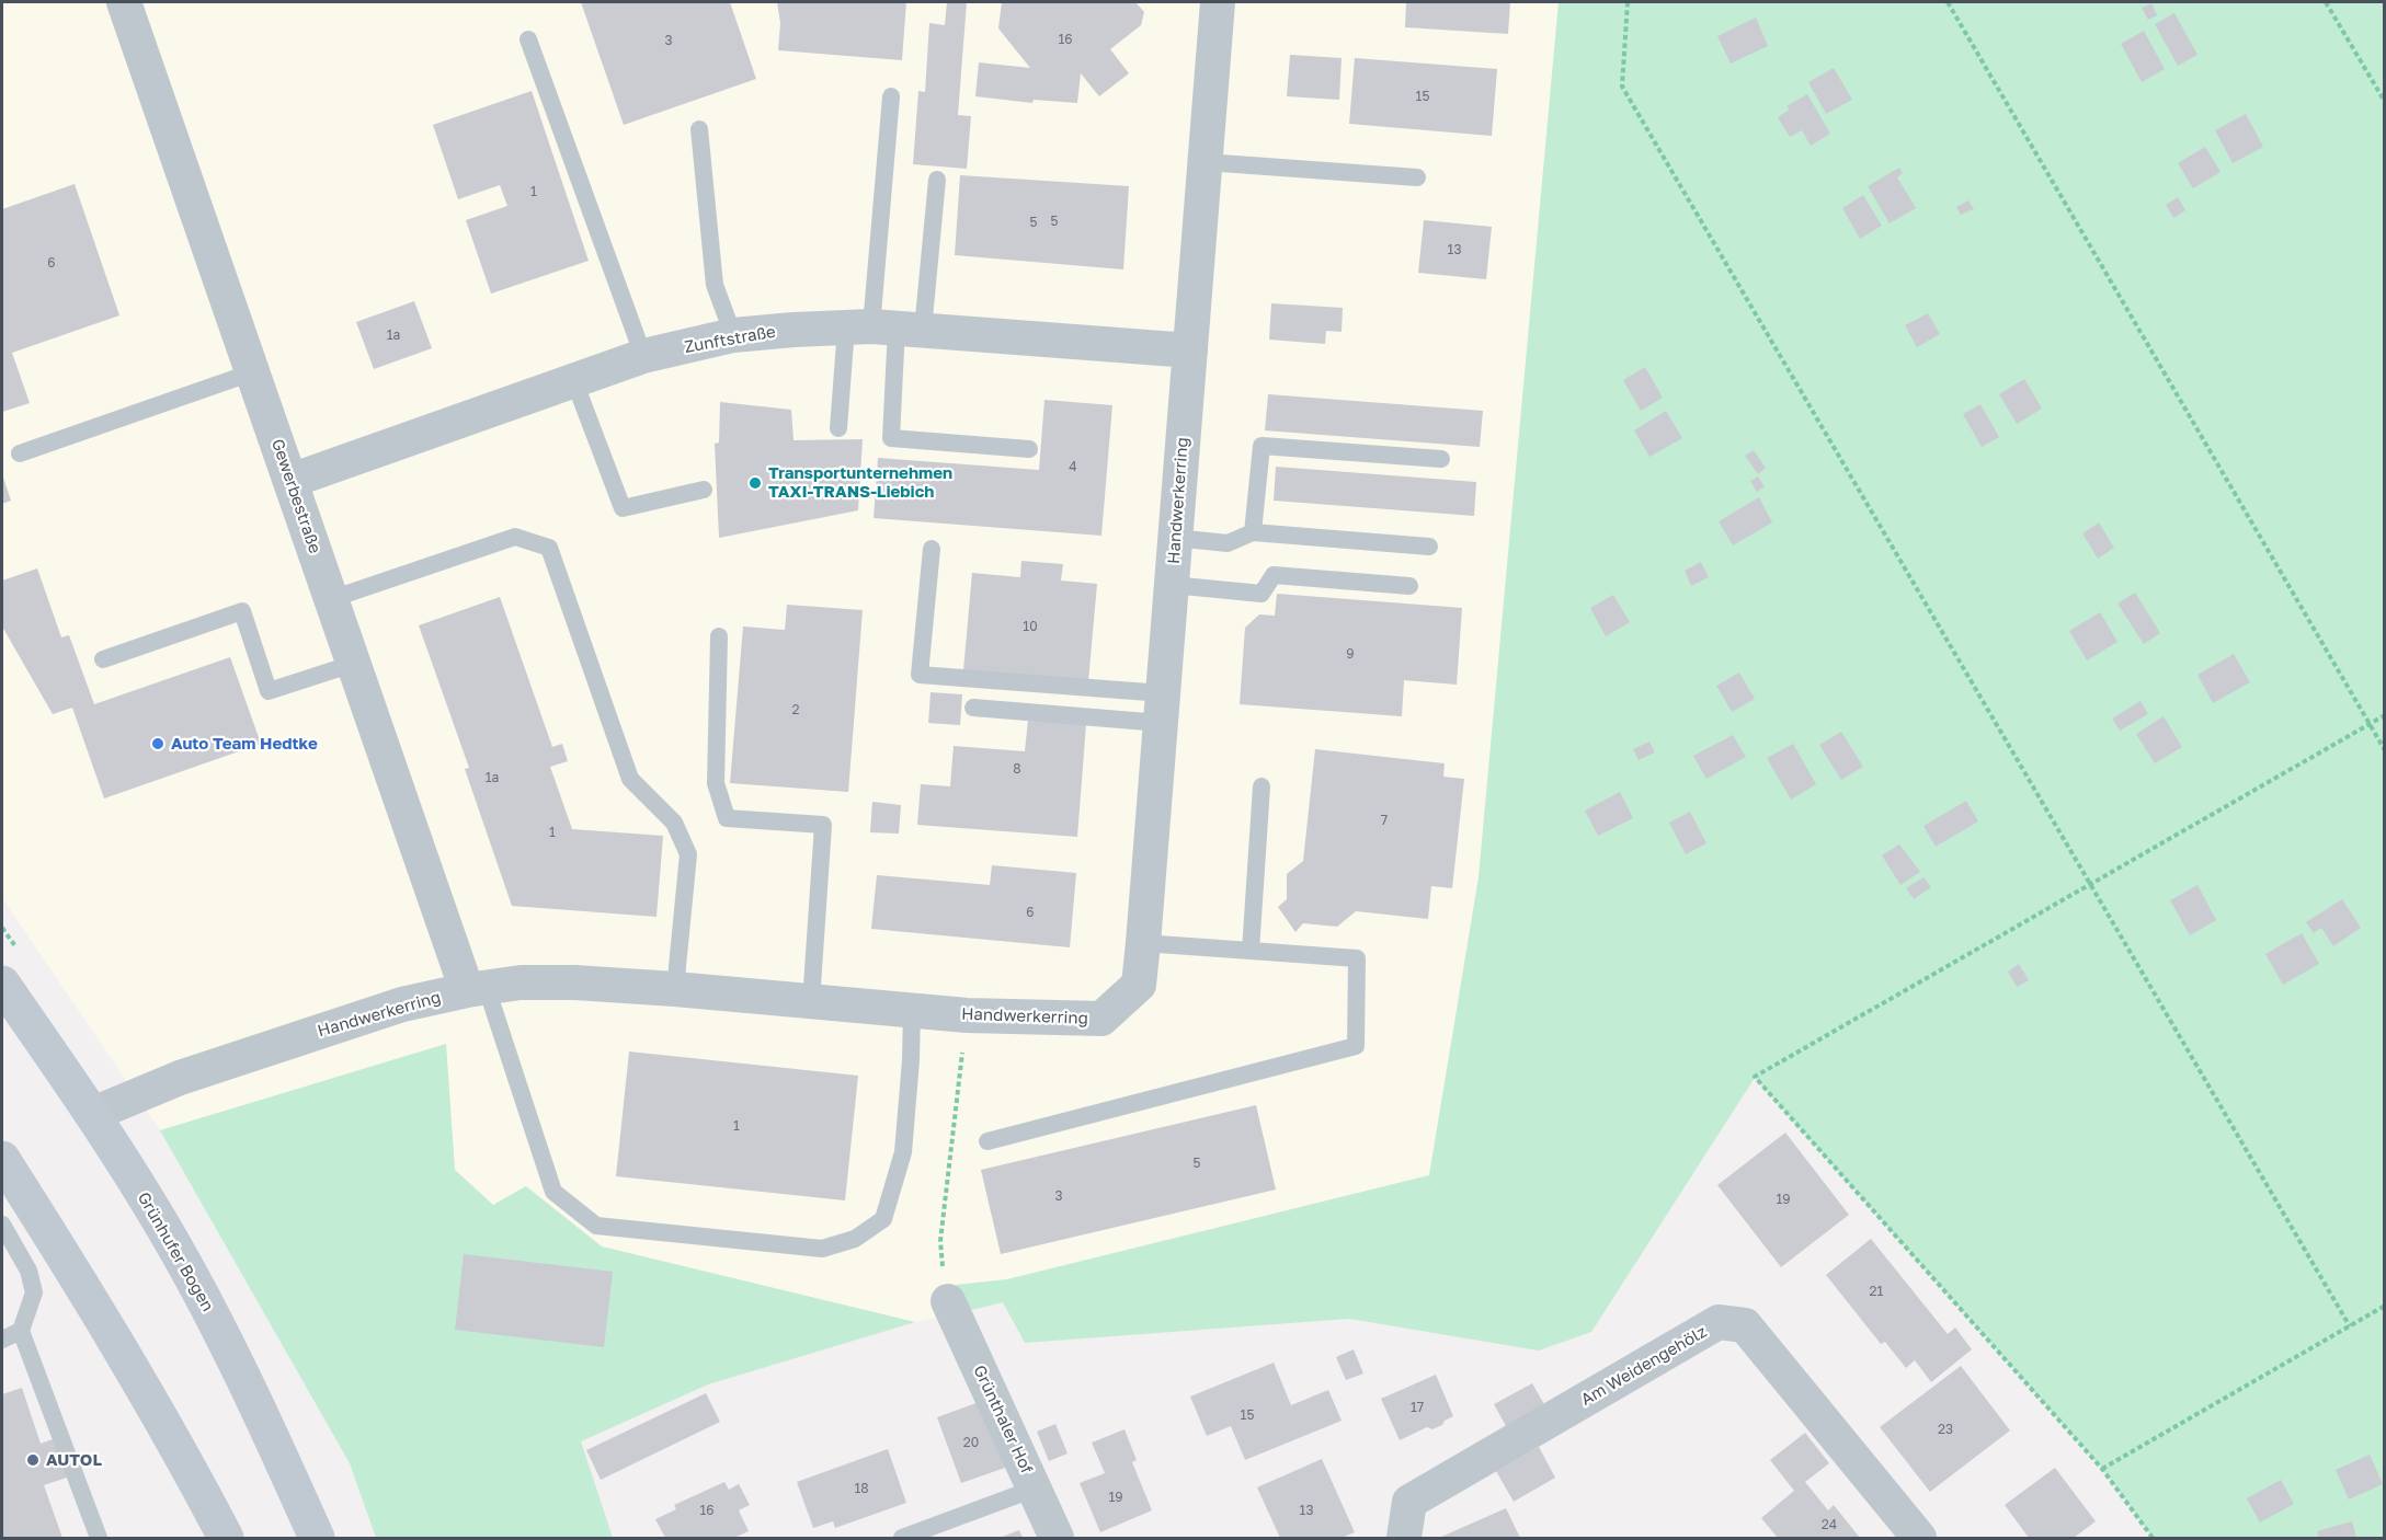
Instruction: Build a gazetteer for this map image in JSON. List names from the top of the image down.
{
  "streets": {
    "main road": ["Grünhufer Bogen"],
    "street": [
      "Zunftstraße",
      "Gewerbestraße",
      "Handwerkerring",
      "Am Weidengehölz",
      "Grünthaler Hof"
    ]
  },
  "crossings": [
    ["Zunftstraße", "Gewerbestraße"],
    ["Zunftstraße", "Handwerkerring"],
    ["Gewerbestraße", "Handwerkerring"],
    ["Handwerkerring", "Grünhufer Bogen"]
  ],
  "places": ["Transportunternehmen TAXI-TRANS-Liebich", "Auto Team Hedtke", "AUTOL"],
  "house_numbers": [
    "16",
    "3",
    "15",
    "1",
    "5",
    "5",
    "13",
    "6",
    "1a",
    "4",
    "10",
    "9",
    "2",
    "8",
    "1a",
    "7",
    "1",
    "6",
    "1",
    "5",
    "3",
    "19",
    "21",
    "17",
    "15",
    "23",
    "20",
    "18",
    "19",
    "16",
    "13",
    "24"
  ]
}
